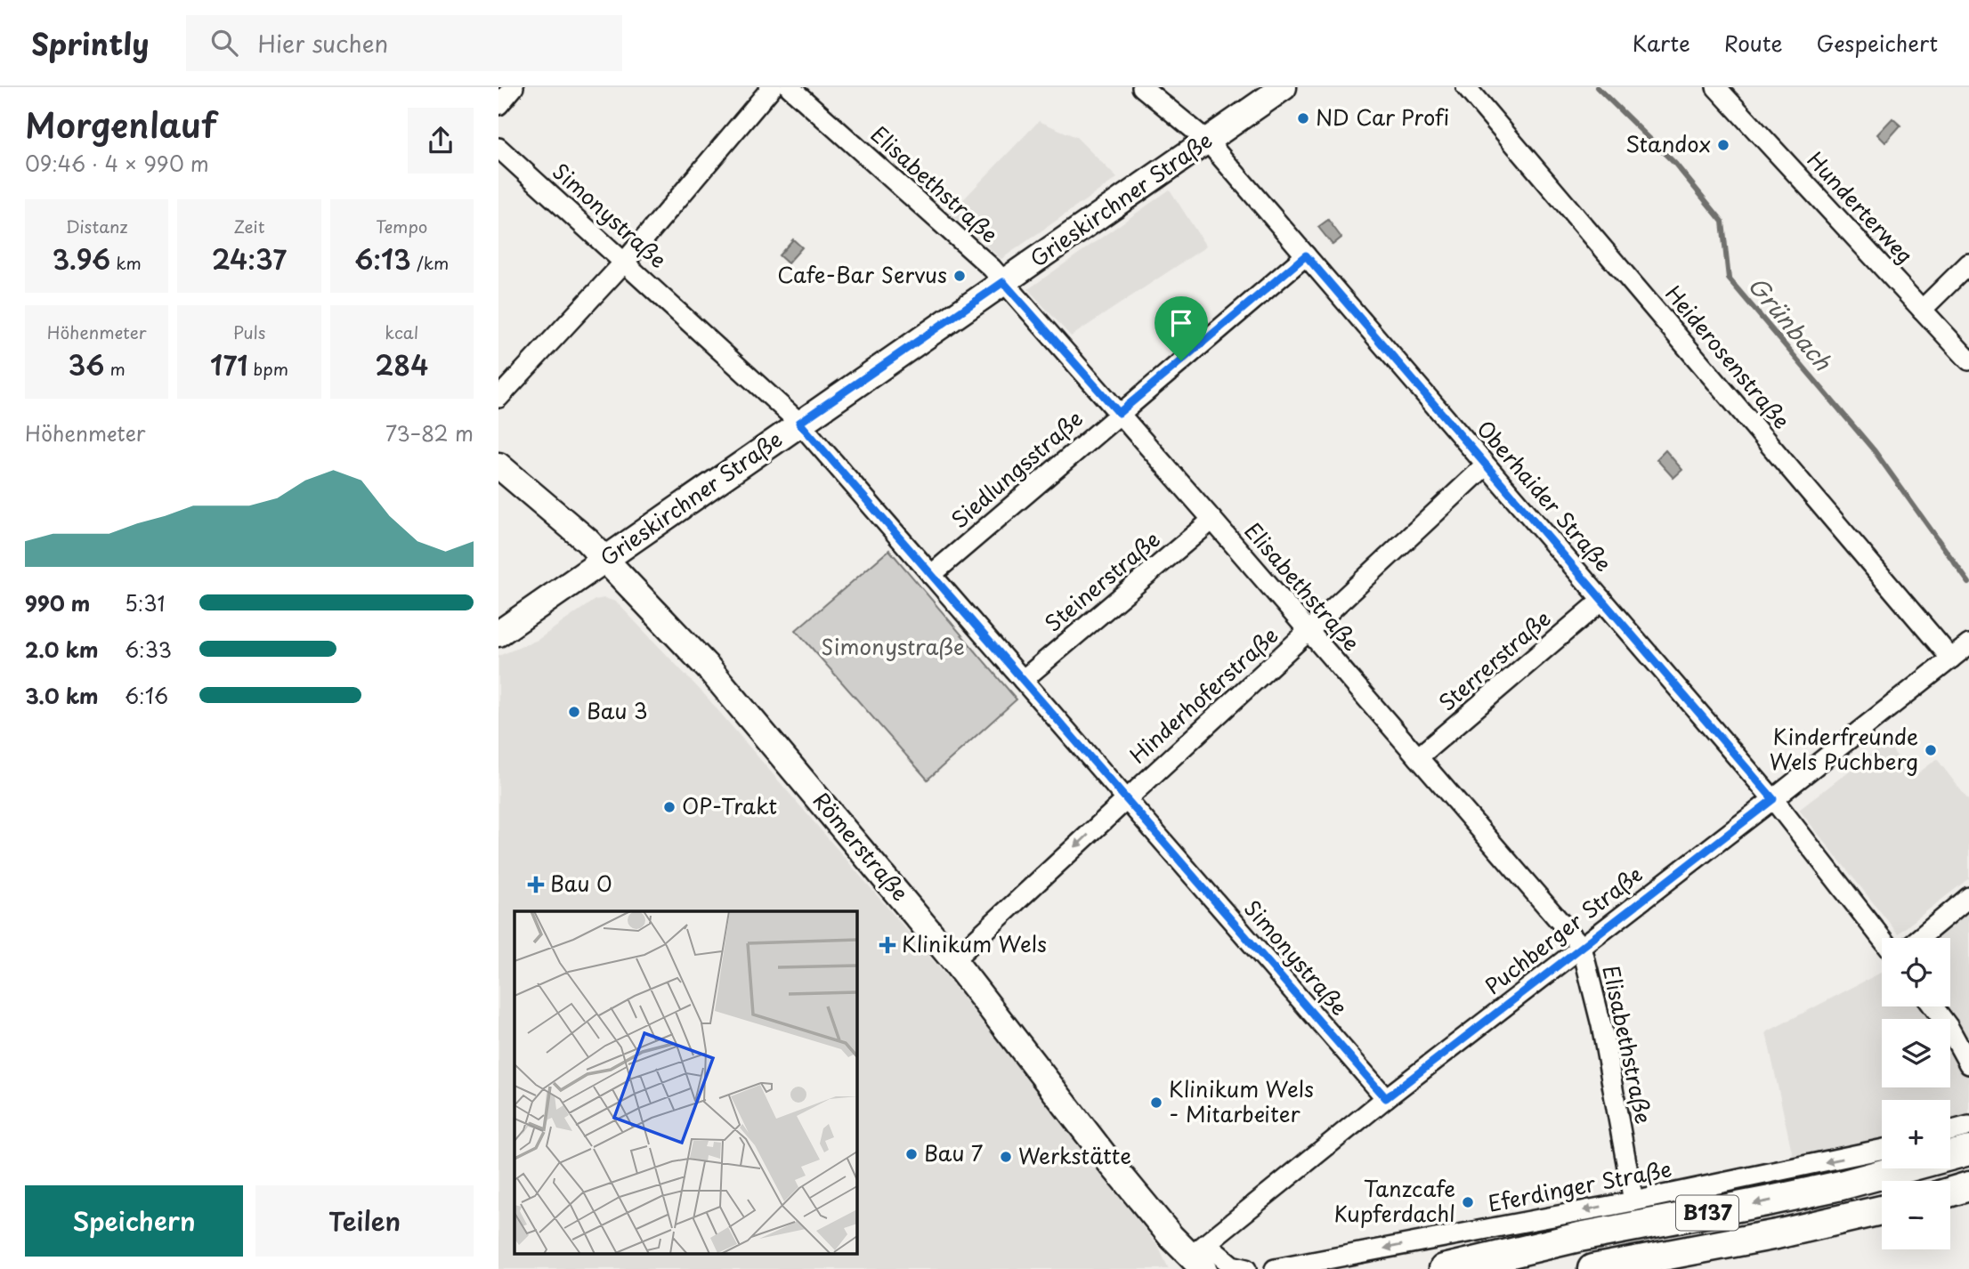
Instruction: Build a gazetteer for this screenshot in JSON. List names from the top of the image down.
{
  "streets": {
    "main road": ["Grieskirchner Straße", "Römerstraße", "B137"],
    "street": [
      "Elisabethstraße",
      "Hunderterweg",
      "Simonystraße",
      "Heiderosenstraße",
      "Siedlungsstraße",
      "Oberhaider Straße",
      "Steinerstraße",
      "Sterrerstraße",
      "Hinderhoferstraße",
      "Puchberger Straße",
      "Eferdinger Straße"
    ]
  },
  "crossings": [
    ["Elisabethstraße", "Grieskirchner Straße"],
    ["Elisabethstraße", "Siedlungsstraße"],
    ["Elisabethstraße", "Steinerstraße"],
    ["Elisabethstraße", "Sterrerstraße"],
    ["Elisabethstraße", "Hinderhoferstraße"],
    ["Elisabethstraße", "Puchberger Straße"],
    ["Elisabethstraße", "Eferdinger Straße"],
    ["Grieskirchner Straße", "Simonystraße"],
    ["Grieskirchner Straße", "Oberhaider Straße"],
    ["Grieskirchner Straße", "Römerstraße"],
    ["Simonystraße", "Siedlungsstraße"],
    ["Simonystraße", "Steinerstraße"],
    ["Simonystraße", "Hinderhoferstraße"],
    ["Simonystraße", "Puchberger Straße"],
    ["Heiderosenstraße", "Puchberger Straße"],
    ["Siedlungsstraße", "Oberhaider Straße"],
    ["Oberhaider Straße", "Sterrerstraße"],
    ["Oberhaider Straße", "Hinderhoferstraße"],
    ["Oberhaider Straße", "Puchberger Straße"],
    ["Hinderhoferstraße", "Römerstraße"],
    ["Römerstraße", "Puchberger Straße"]
  ],
  "one_way": ["Eferdinger Straße"],
  "water": ["Grünbach"],
  "parks": ["Simonystraße"],
  "places": {
    "other": [
      "ND Car Profi",
      "Standox",
      "Cafe-Bar Servus",
      "Bau 3",
      "Kinderfreunde Wels Puchberg",
      "OP-Trakt",
      "Klinikum Wels - Mitarbeiter",
      "Bau 7",
      "Werkstätte",
      "Tanzcafe Kupferdachl"
    ],
    "health": ["Bau 0", "Klinikum Wels"]
  },
  "page": {
    "header": "Sprintly",
    "search": "Hier suchen",
    "nav": ["Karte", "Route", "Gespeichert"],
    "heading": ["Morgenlauf", "09:46 · 4 × 990 m"],
    "stats": [
      ["Distanz", "3.96 km"],
      ["Zeit", "24:37"],
      ["Tempo", "6:13 /km"],
      ["Höhenmeter", "36 m"],
      ["Puls", "171 bpm"],
      ["kcal", "284"]
    ],
    "chart": ["Höhenmeter", "73–82 m"],
    "list": [
      {
        "name": "990 m",
        "note": "5:31"
      },
      {
        "name": "2.0 km",
        "note": "6:33"
      },
      {
        "name": "3.0 km",
        "note": "6:16"
      }
    ],
    "map_buttons": ["+", "−"],
    "buttons": ["Speichern", "Teilen"]
  }
}
